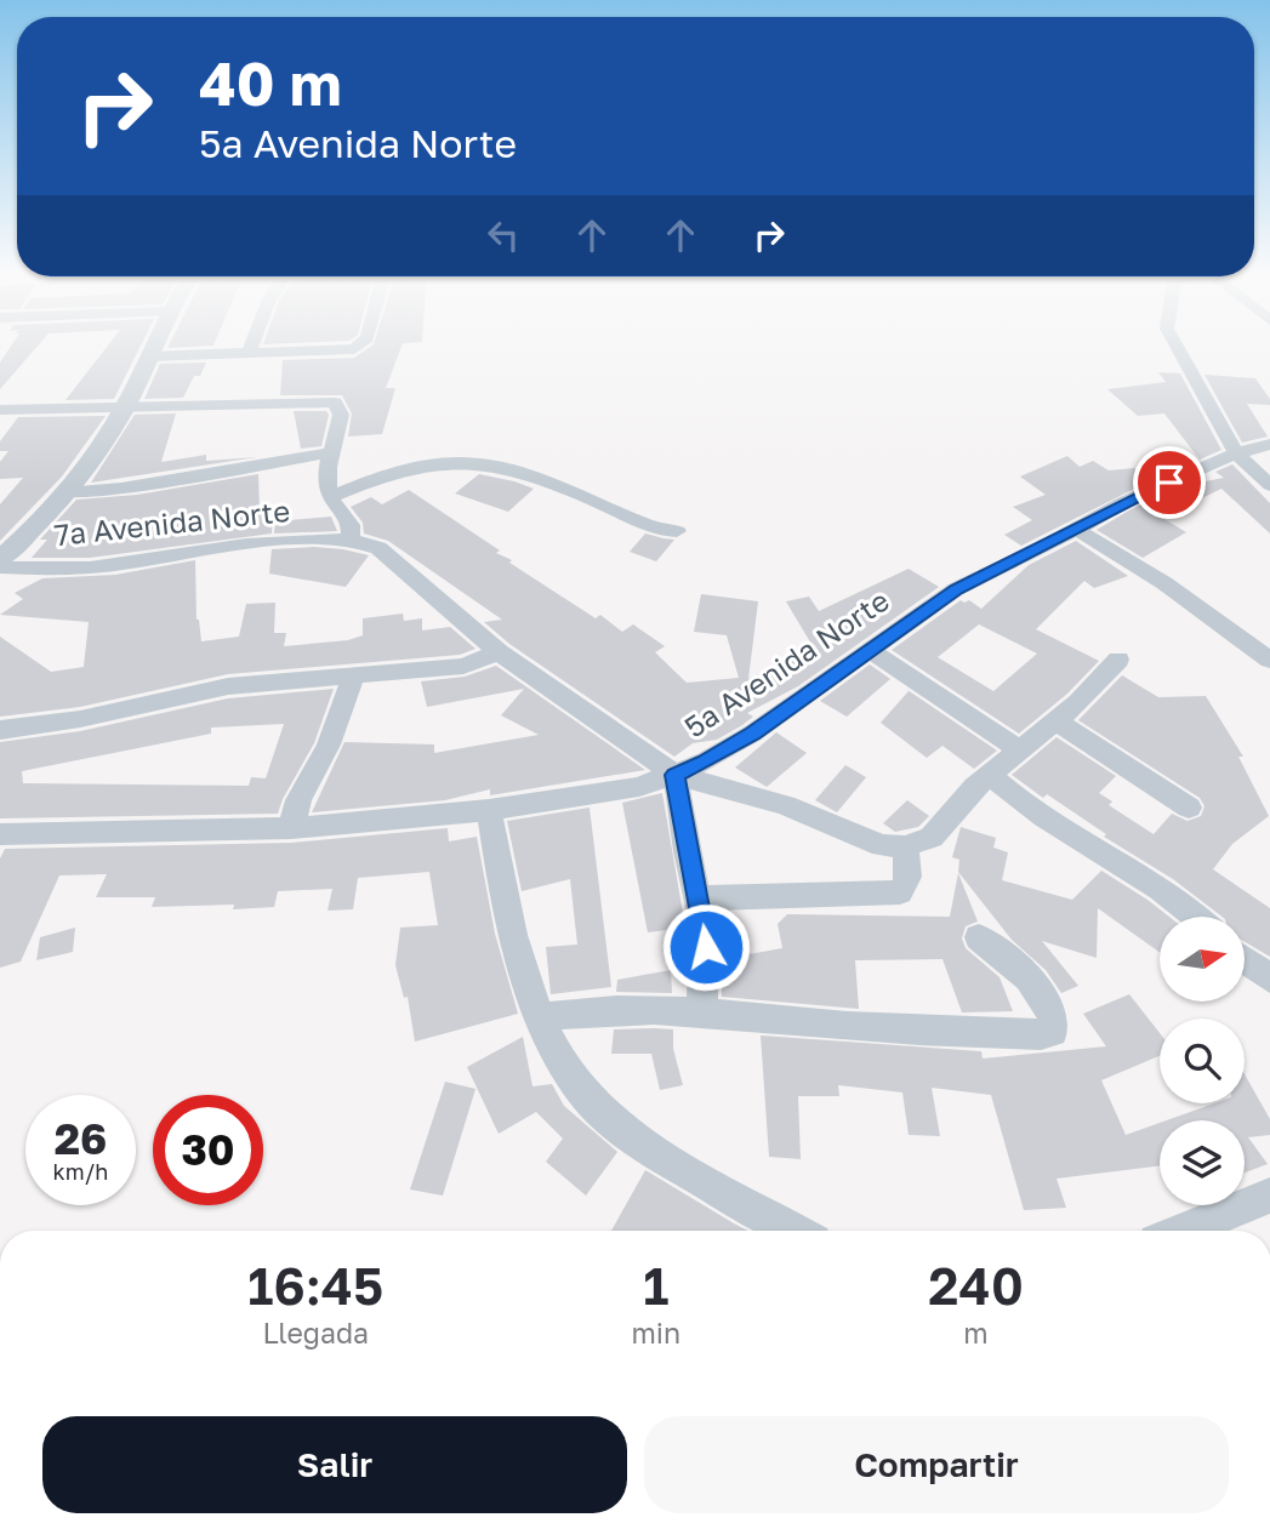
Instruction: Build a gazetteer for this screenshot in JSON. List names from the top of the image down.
{
  "streets": {
    "street": ["7a Avenida Norte", "5a Avenida Norte"]
  },
  "north": "right",
  "page": {
    "turn": ["40 m", "5a Avenida Norte"],
    "speed": "26 km/h",
    "limit": "30",
    "eta": [
      "16:45",
      "Llegada",
      "1",
      "min",
      "240",
      "m"
    ],
    "buttons": ["Salir", "Compartir"]
  }
}
